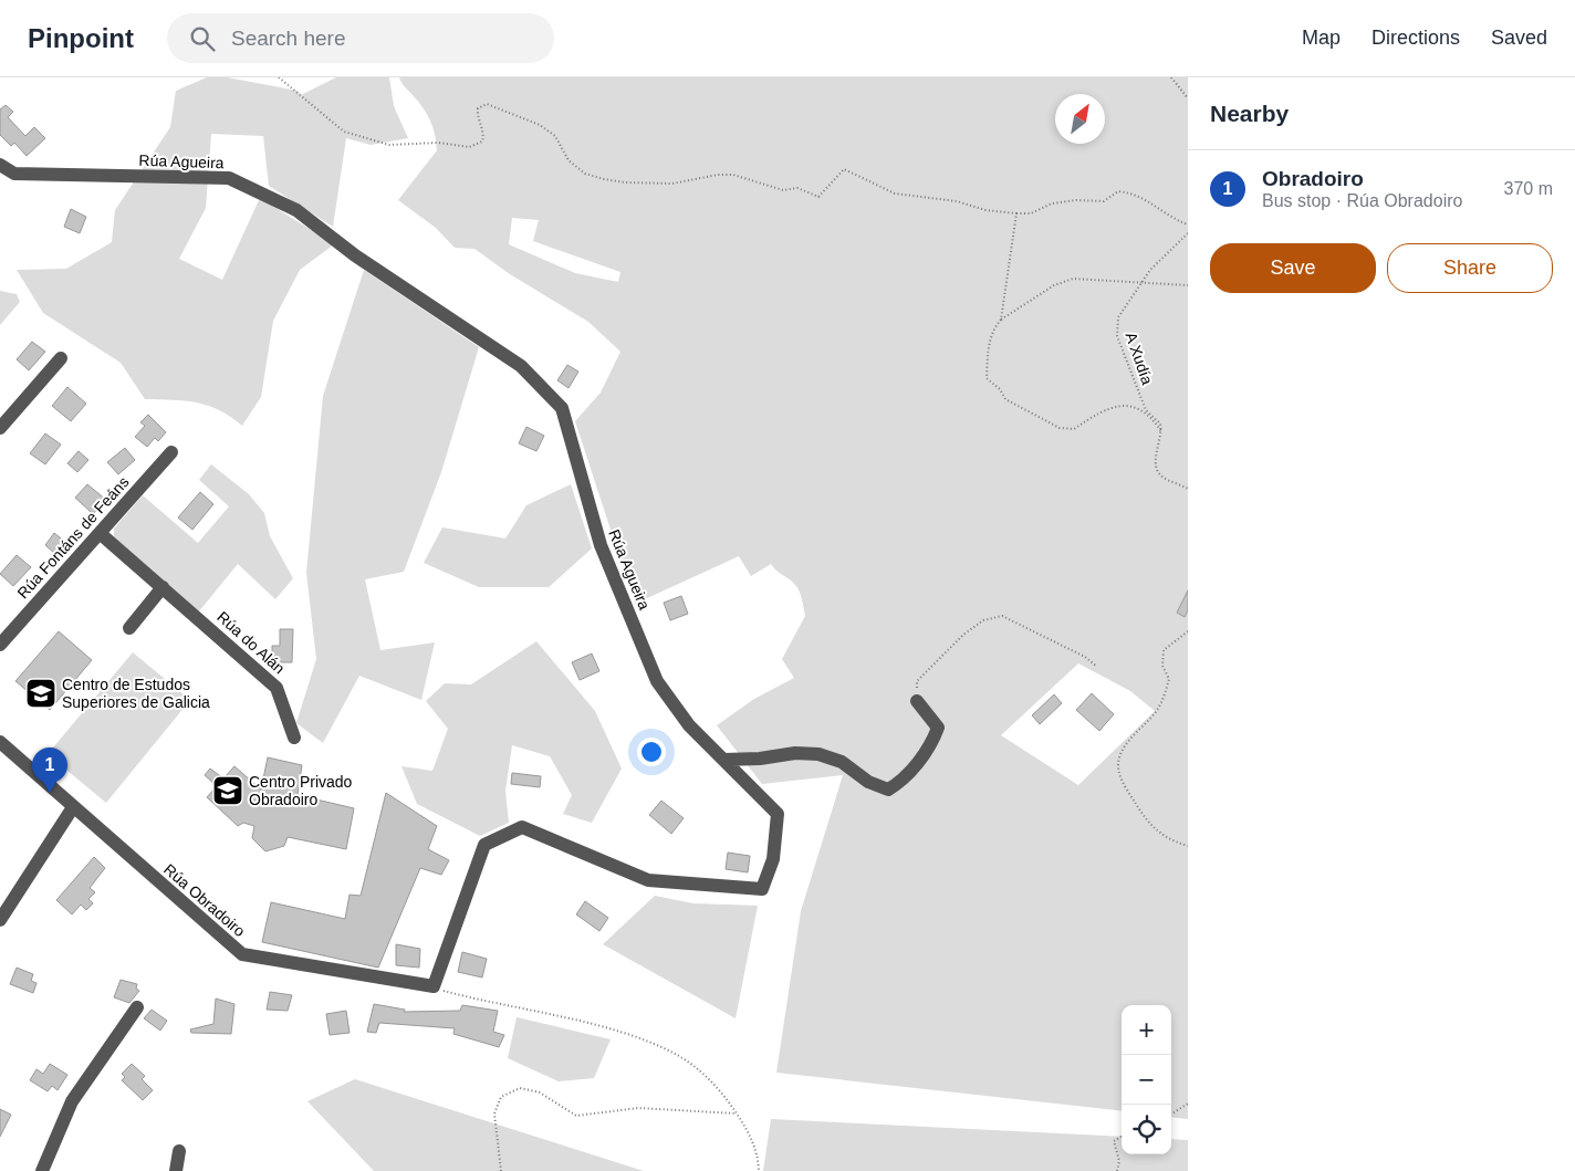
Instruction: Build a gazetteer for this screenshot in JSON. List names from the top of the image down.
{
  "streets": {
    "street": [
      "Rúa Agueira",
      "Rúa Fontáns de Feáns",
      "Rúa do Alán",
      "Rúa Obradoiro"
    ],
    "path": ["A Xudía"]
  },
  "crossings": [
    ["Rúa Agueira", "Rúa Obradoiro"],
    ["Rúa Fontáns de Feáns", "Rúa do Alán"]
  ],
  "places": {
    "school or university": ["Centro de Estudos Superiores de Galicia", "Centro Privado Obradoiro"]
  },
  "north": "top right",
  "page": {
    "header": "Pinpoint",
    "search": "Search here",
    "nav": ["Map", "Directions", "Saved"],
    "heading": "Nearby",
    "list": [
      {
        "mark": "1",
        "name": "Obradoiro",
        "note": "Bus stop · Rúa Obradoiro",
        "value": "370 m"
      }
    ],
    "buttons": ["Save", "Share"],
    "pins": "1",
    "map_buttons": ["+", "−"]
  }
}
